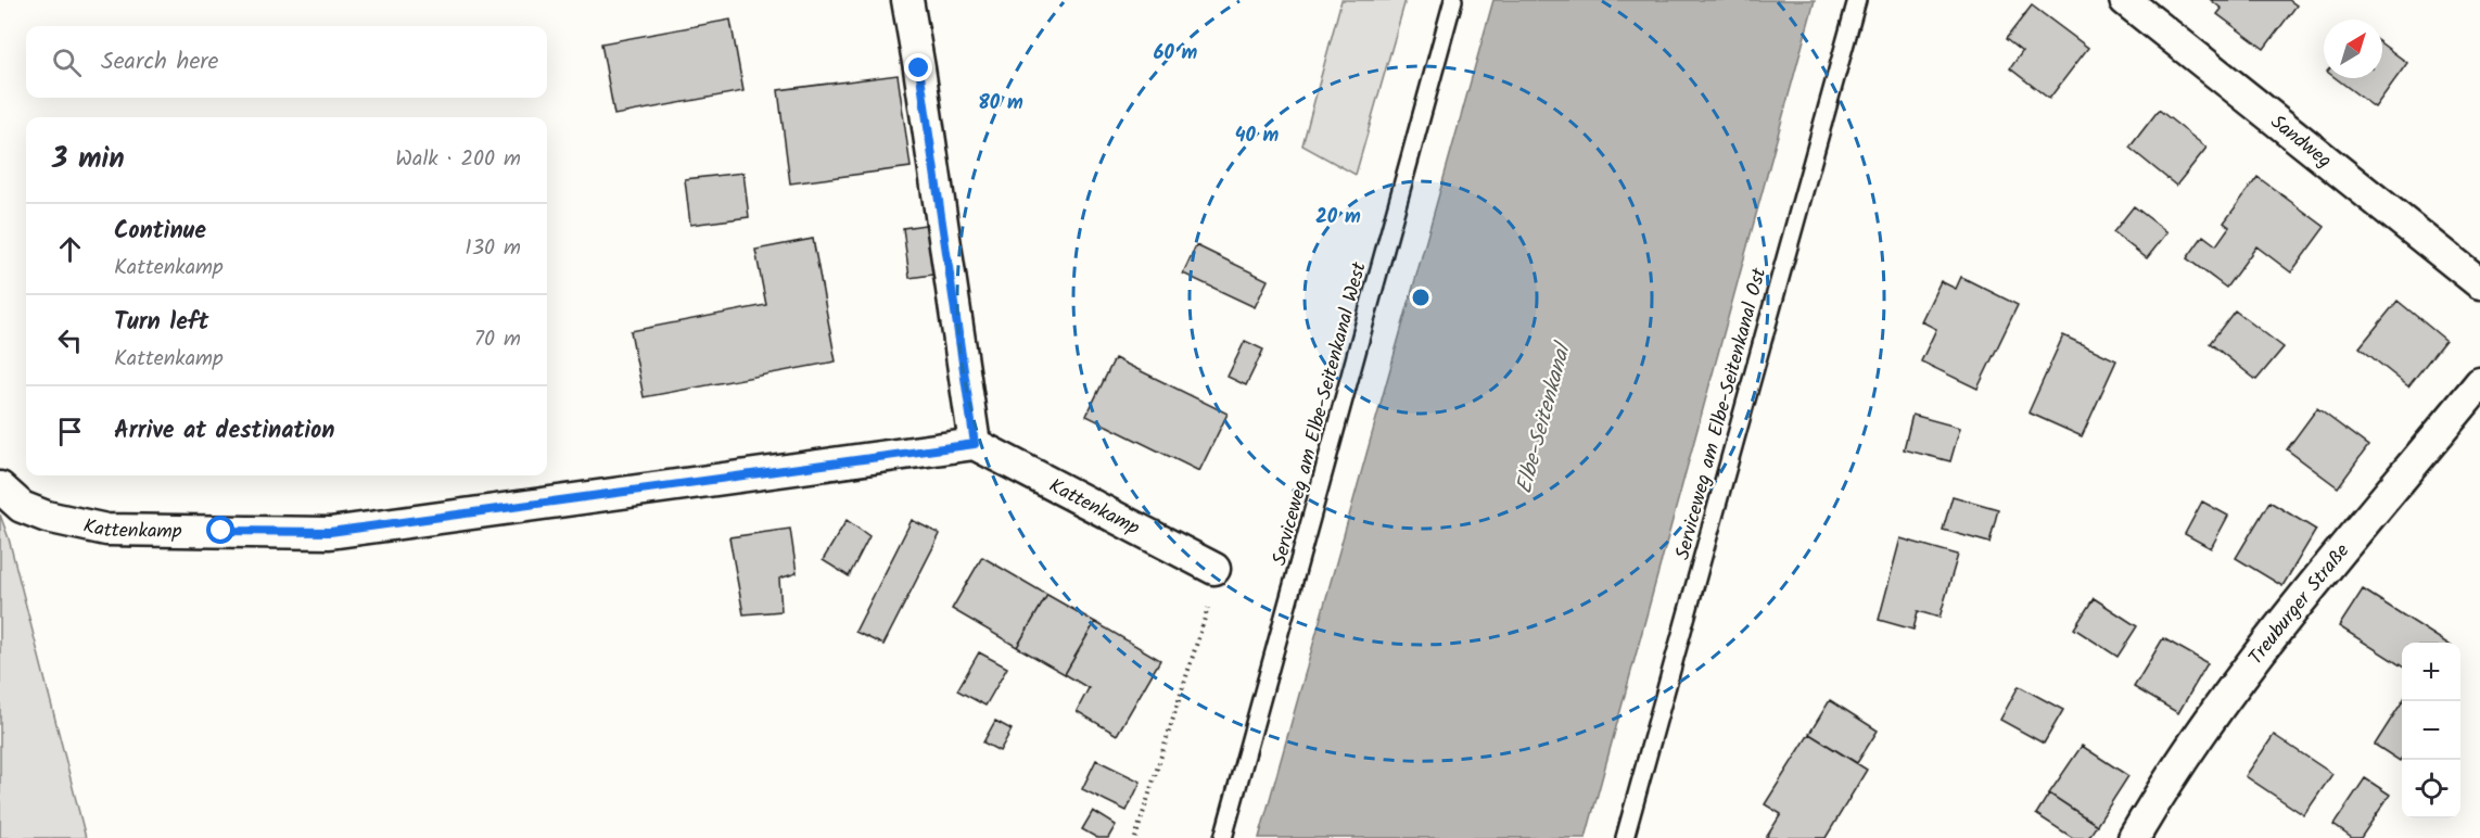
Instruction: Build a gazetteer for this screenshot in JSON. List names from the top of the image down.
{
  "streets": {
    "street": ["Sandweg", "Kattenkamp", "Treuburger Straße"],
    "lane": ["Serviceweg am Elbe-Seitenkanal West", "Serviceweg am Elbe-Seitenkanal Ost"]
  },
  "water": ["Elbe-Seitenkanal"],
  "north": "top right",
  "page": {
    "search": "Search here",
    "heading": ["3 min", "Walk · 200 m"],
    "list": [
      ["Continue", "Kattenkamp", "130 m"],
      ["Turn left", "Kattenkamp", "70 m"],
      "Arrive at destination"
    ],
    "map_buttons": ["+", "−"]
  },
  "rings": [
    "60 m",
    "80 m",
    "40 m",
    "20 m"
  ]
}
